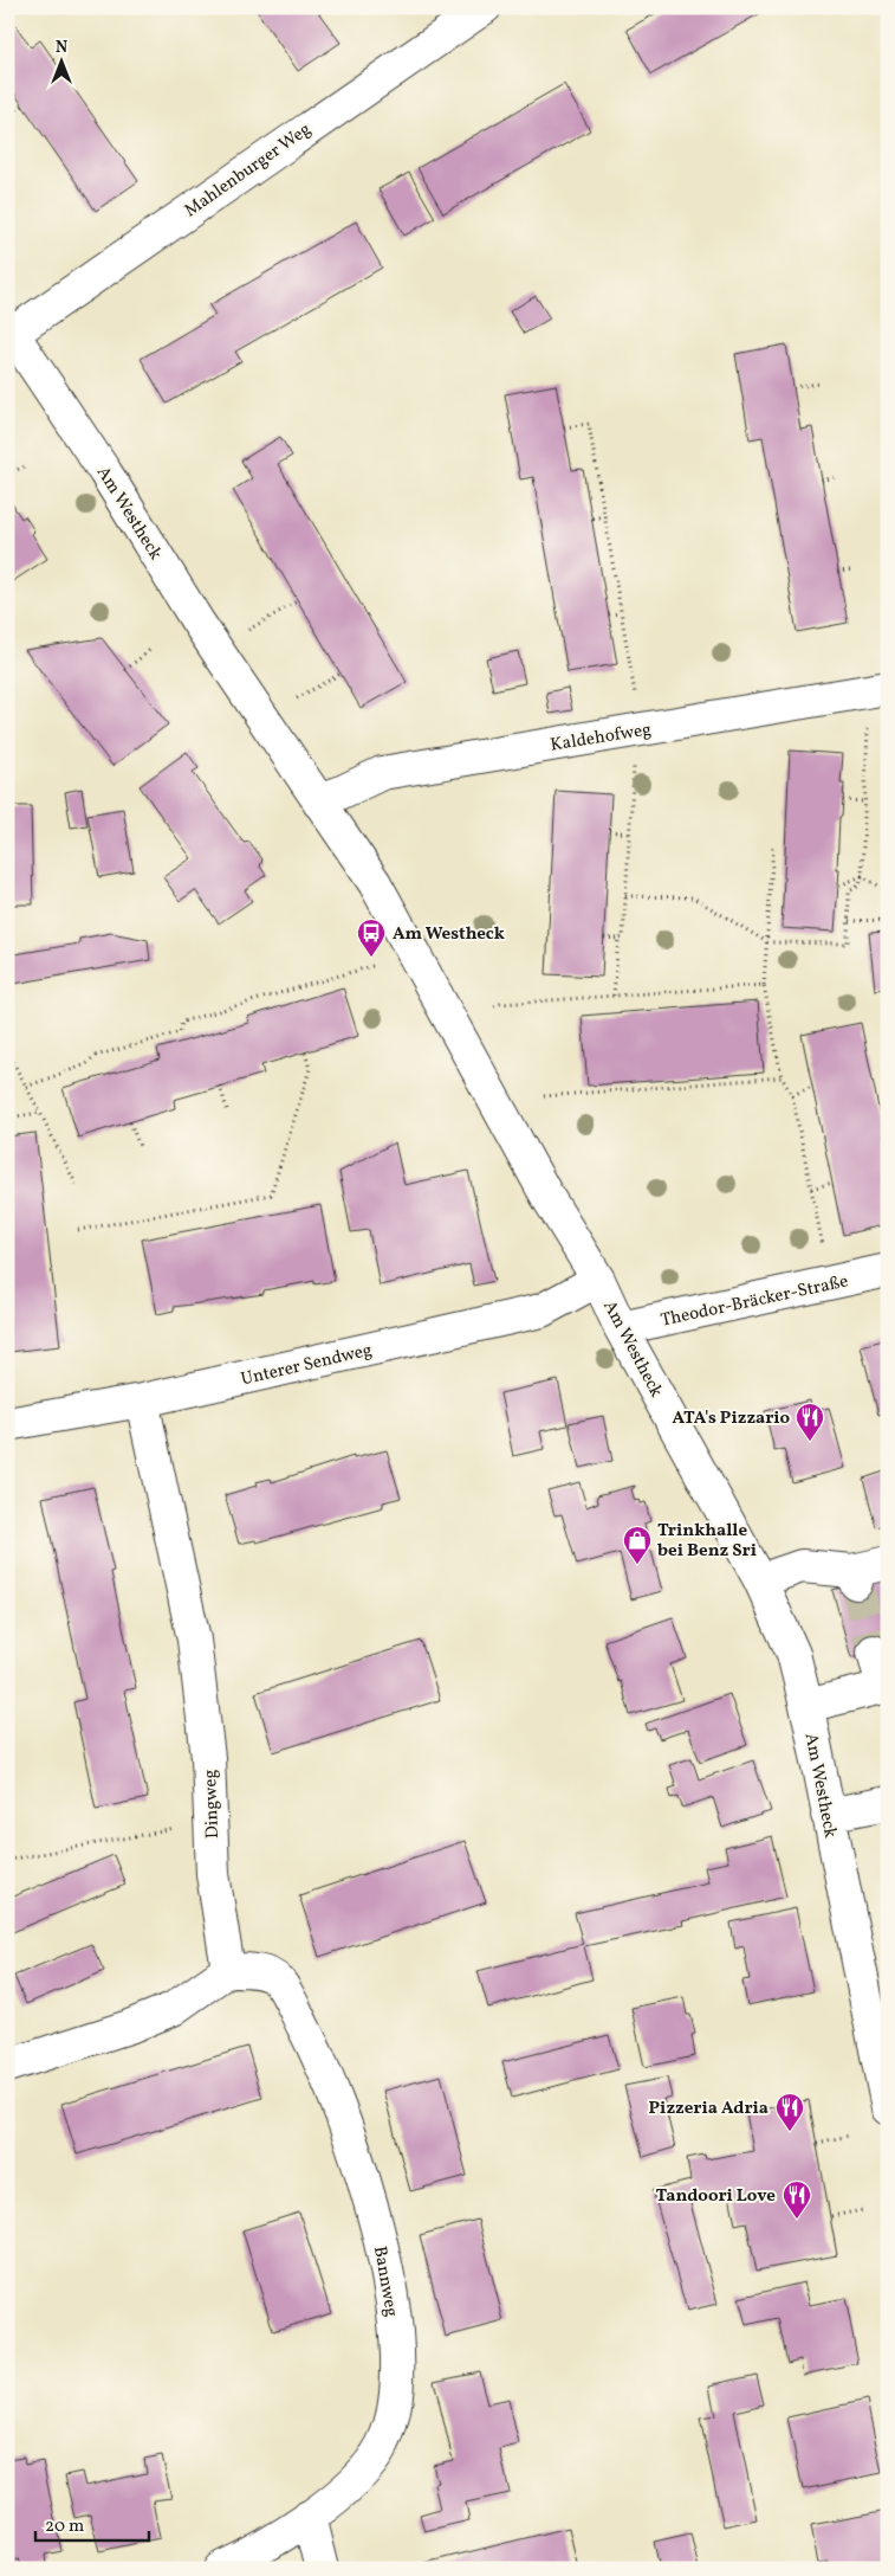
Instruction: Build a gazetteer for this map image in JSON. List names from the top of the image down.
{
  "streets": {
    "street": [
      "Mahlenburger Weg",
      "Am Westheck",
      "Kaldehofweg",
      "Theodor-Bräcker-Straße",
      "Unterer Sendweg",
      "Dingweg",
      "Bannweg"
    ]
  },
  "crossings": [
    ["Mahlenburger Weg", "Am Westheck"],
    ["Am Westheck", "Kaldehofweg"],
    ["Am Westheck", "Theodor-Bräcker-Straße"],
    ["Am Westheck", "Unterer Sendweg"],
    ["Unterer Sendweg", "Dingweg"],
    ["Dingweg", "Bannweg"]
  ],
  "places": {
    "bus stop": ["Am Westheck"],
    "restaurant": ["ATA's Pizzario", "Pizzeria Adria", "Tandoori Love"],
    "shop": ["Trinkhalle bei Benz Sri"]
  },
  "scale_bar": "20 m",
  "north": "top"
}
